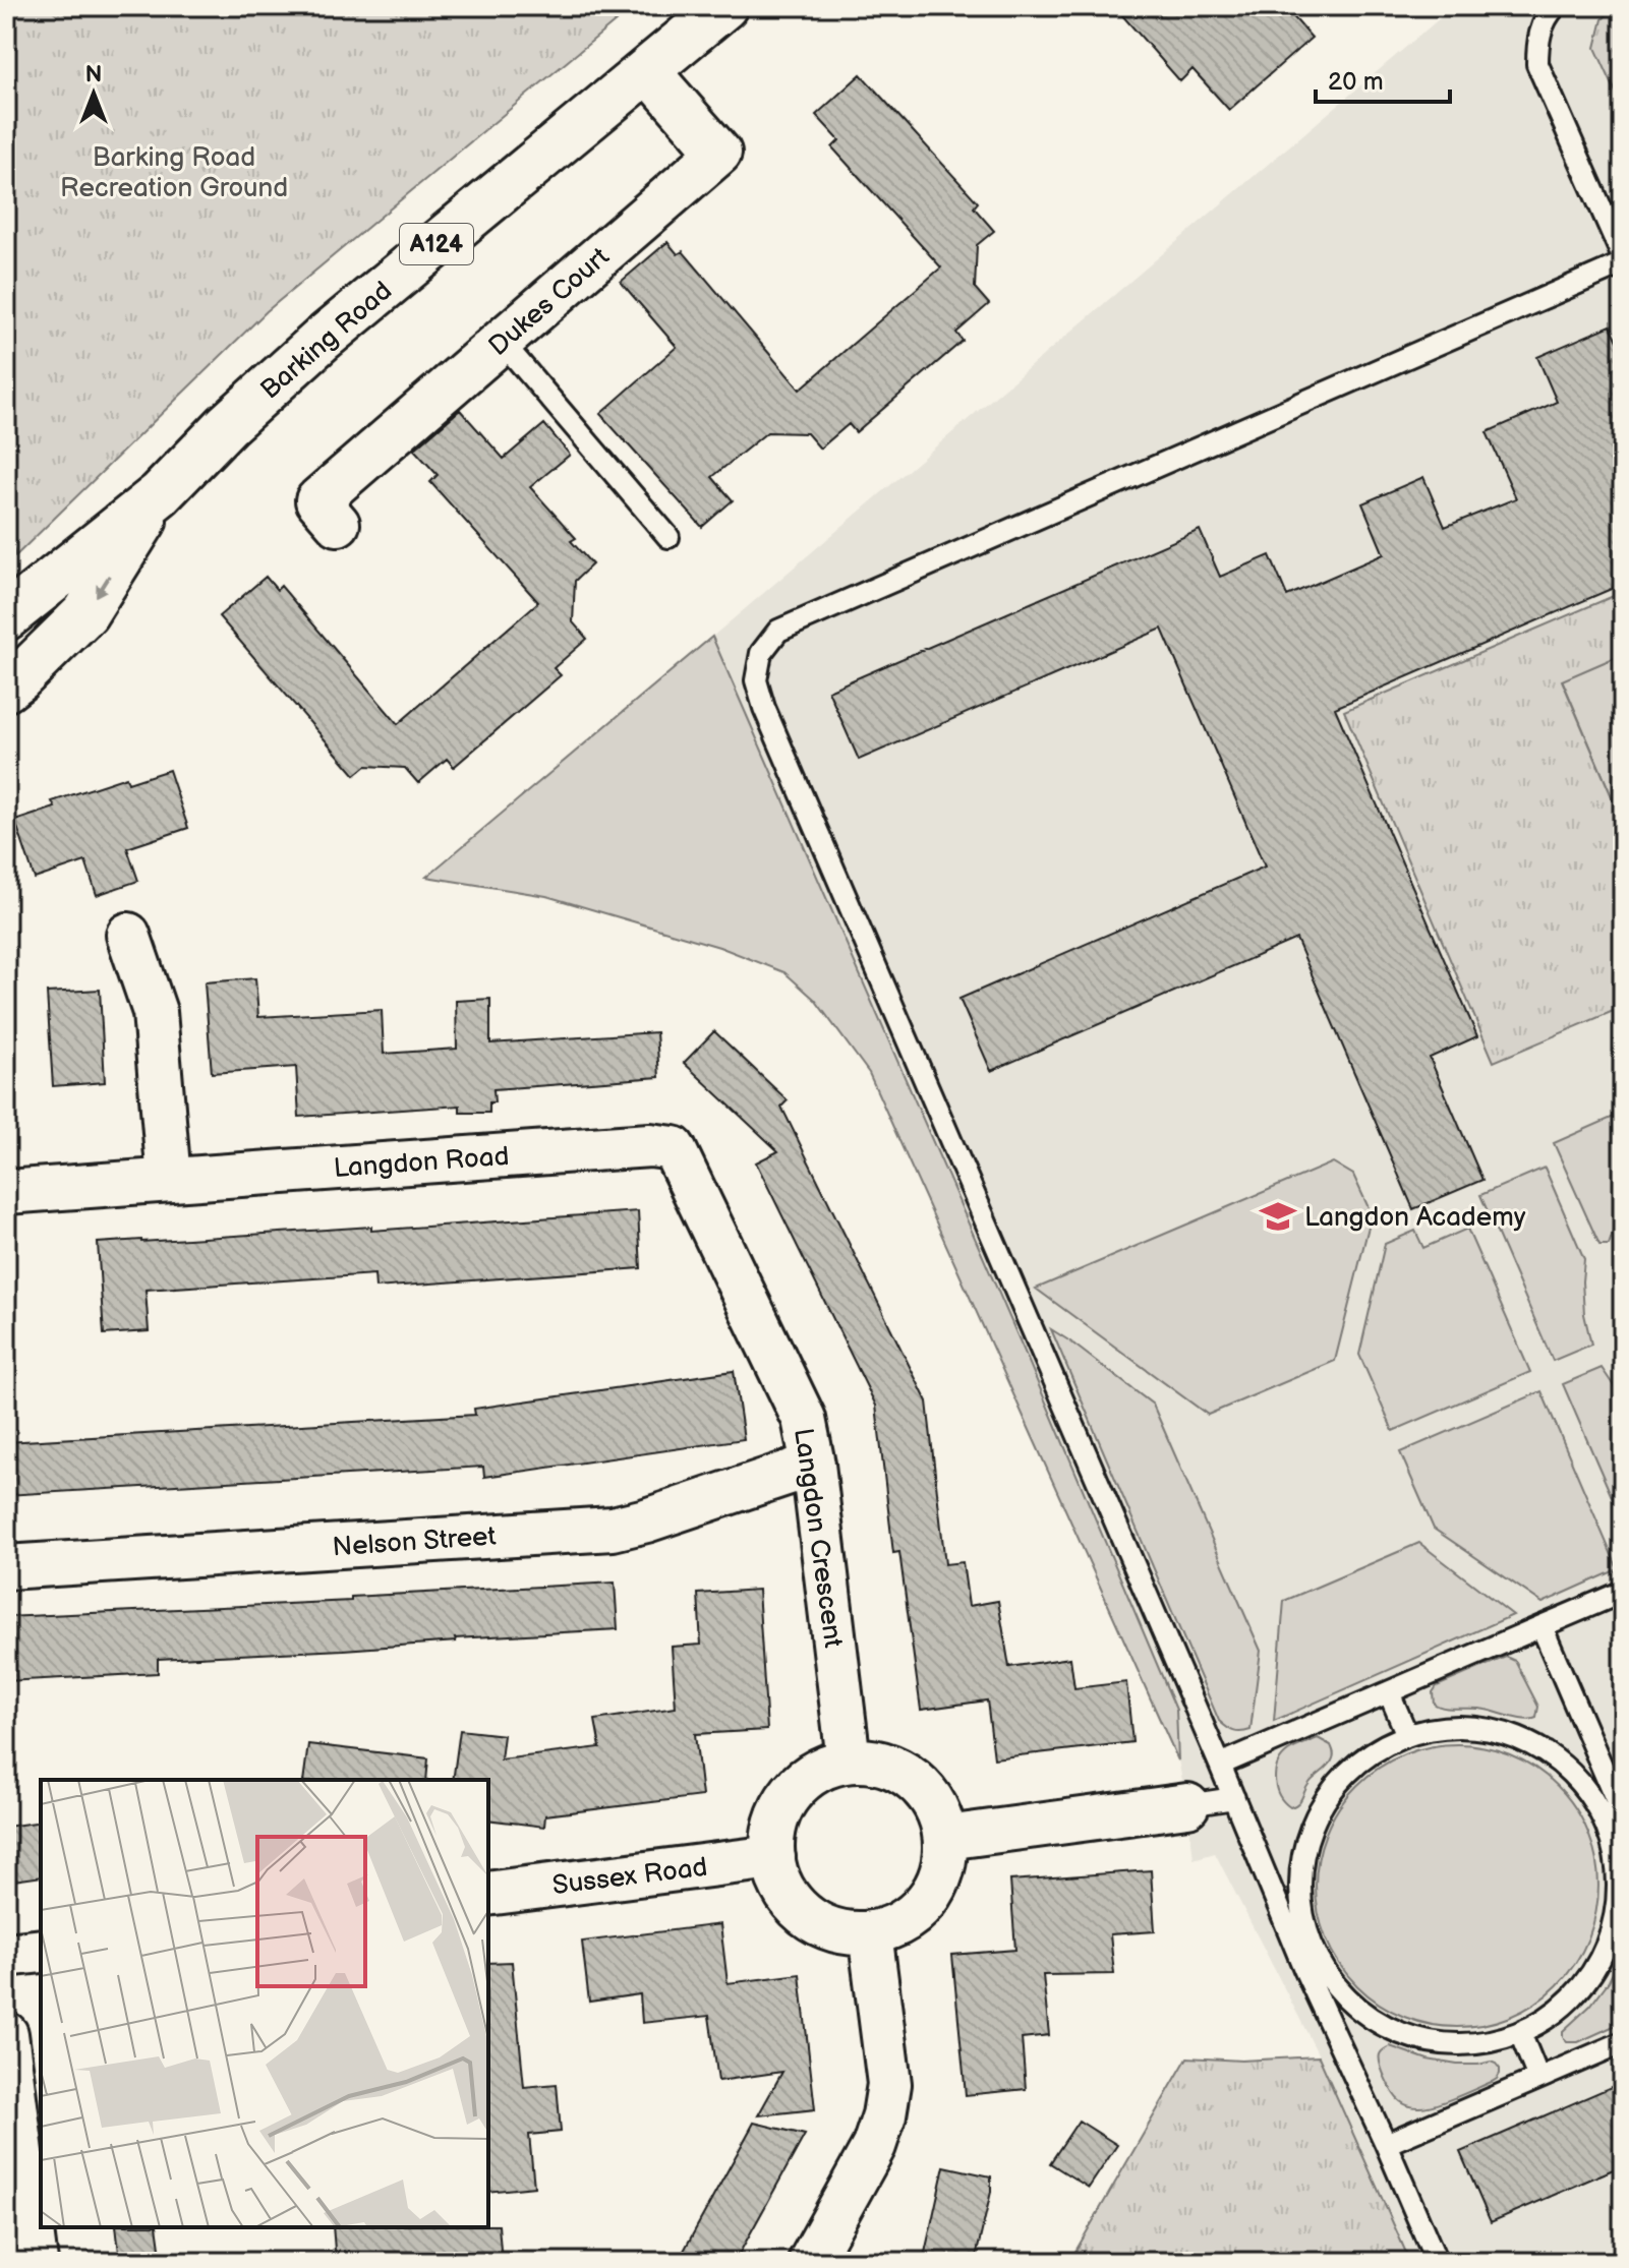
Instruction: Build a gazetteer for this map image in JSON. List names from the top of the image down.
{
  "streets": {
    "main road": ["A124", "Barking Road"],
    "street": [
      "Dukes Court",
      "Langdon Road",
      "Langdon Crescent",
      "Nelson Street",
      "Sussex Road"
    ]
  },
  "crossings": [
    ["Dukes Court", "Barking Road"],
    ["Langdon Road", "Langdon Crescent"],
    ["Langdon Crescent", "Nelson Street"],
    ["Langdon Crescent", "Sussex Road"]
  ],
  "parks": ["Barking Road Recreation Ground"],
  "places": {
    "school or university": ["Langdon Academy"]
  },
  "scale_bar": "20 m",
  "north": "top"
}
